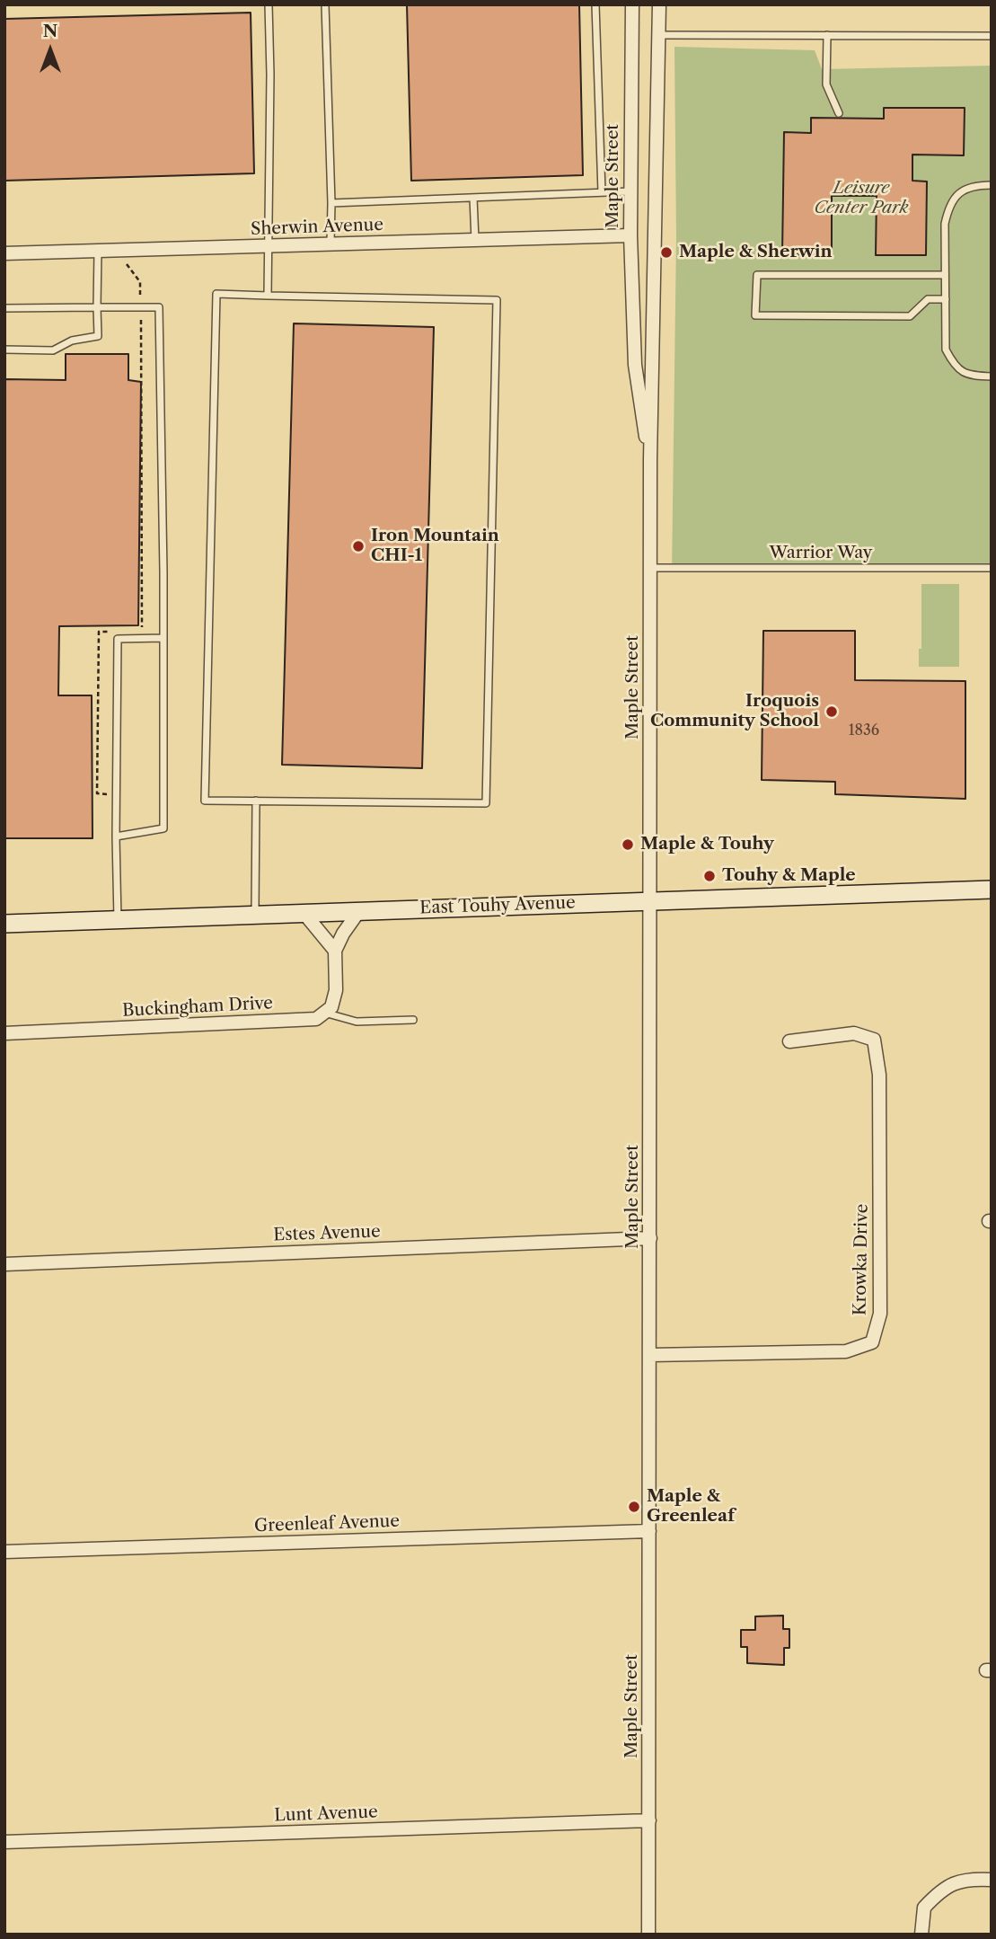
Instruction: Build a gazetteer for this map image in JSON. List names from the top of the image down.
{
  "streets": {
    "main road": ["East Touhy Avenue"],
    "street": [
      "Maple Street",
      "Sherwin Avenue",
      "Buckingham Drive",
      "Estes Avenue",
      "Krowka Drive",
      "Greenleaf Avenue",
      "Lunt Avenue"
    ],
    "lane": ["Warrior Way"]
  },
  "crossings": [
    ["Maple Street", "Sherwin Avenue"],
    ["Maple Street", "Warrior Way"],
    ["Maple Street", "East Touhy Avenue"],
    ["Maple Street", "Estes Avenue"],
    ["Maple Street", "Krowka Drive"],
    ["Maple Street", "Greenleaf Avenue"],
    ["Maple Street", "Lunt Avenue"]
  ],
  "parks": ["Leisure Center Park"],
  "places": [
    "Maple & Sherwin",
    "Iron Mountain CHI-1",
    "Iroquois Community School",
    "Maple & Touhy",
    "Touhy & Maple",
    "Maple & Greenleaf"
  ],
  "house_numbers": ["1836"],
  "north": "top"
}
